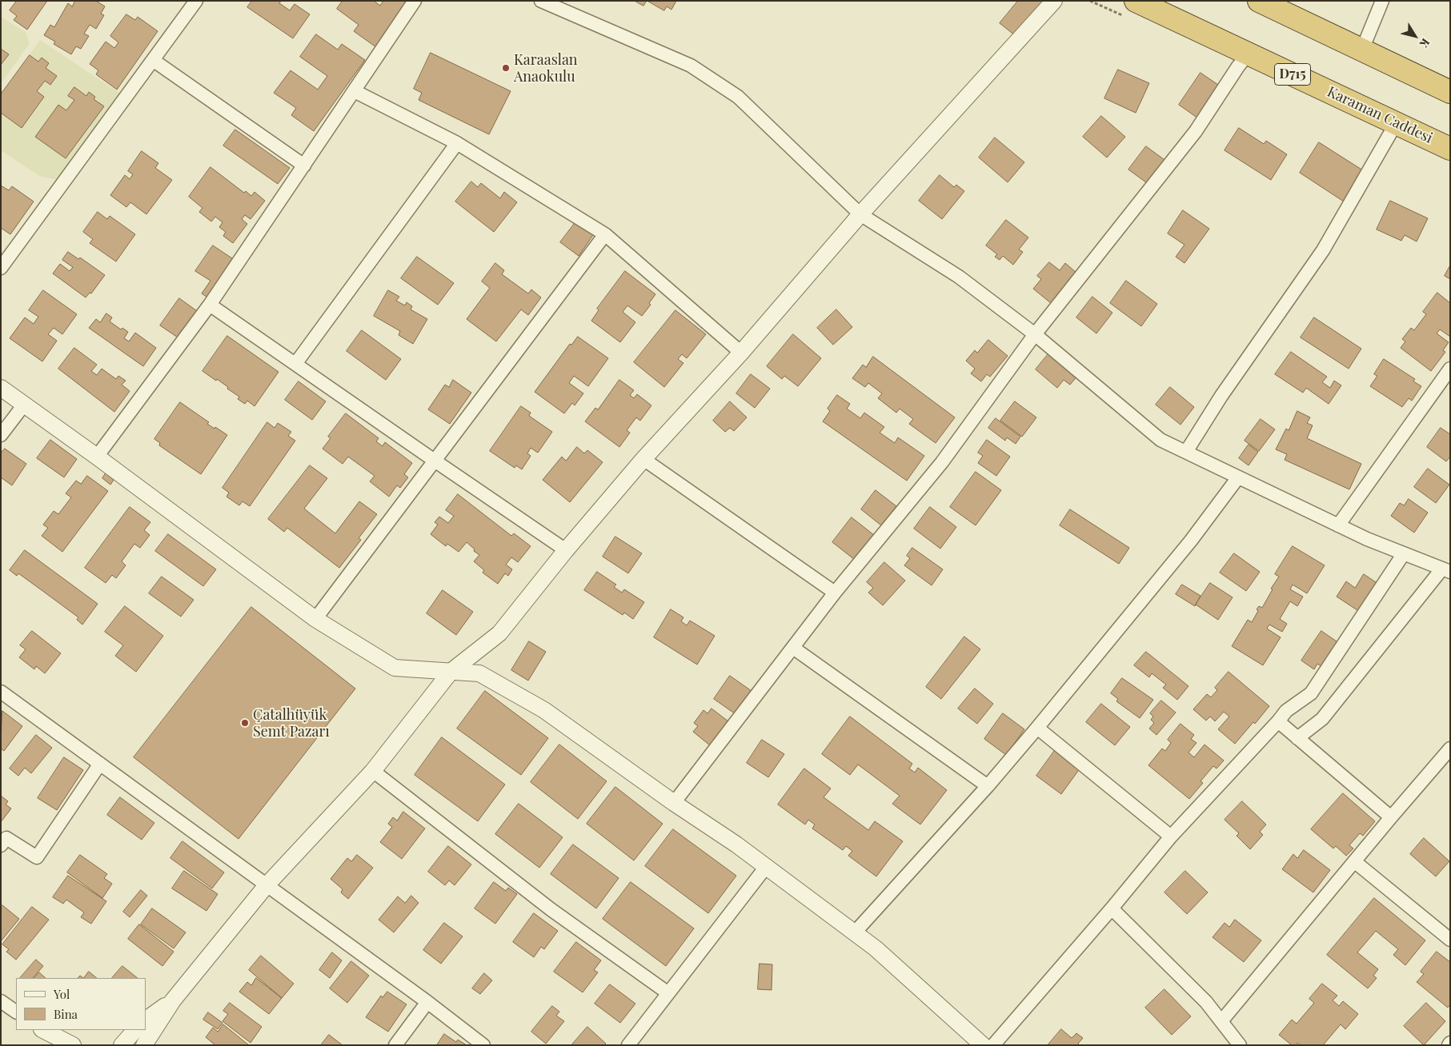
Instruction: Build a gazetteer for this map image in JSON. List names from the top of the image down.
{
  "streets": {
    "highway": ["D715", "Karaman Caddesi"]
  },
  "places": ["Karaaslan Anaokulu", "Çatalhüyük Semt Pazarı"],
  "legend": ["Yol", "Bina"],
  "north": "bottom right"
}
